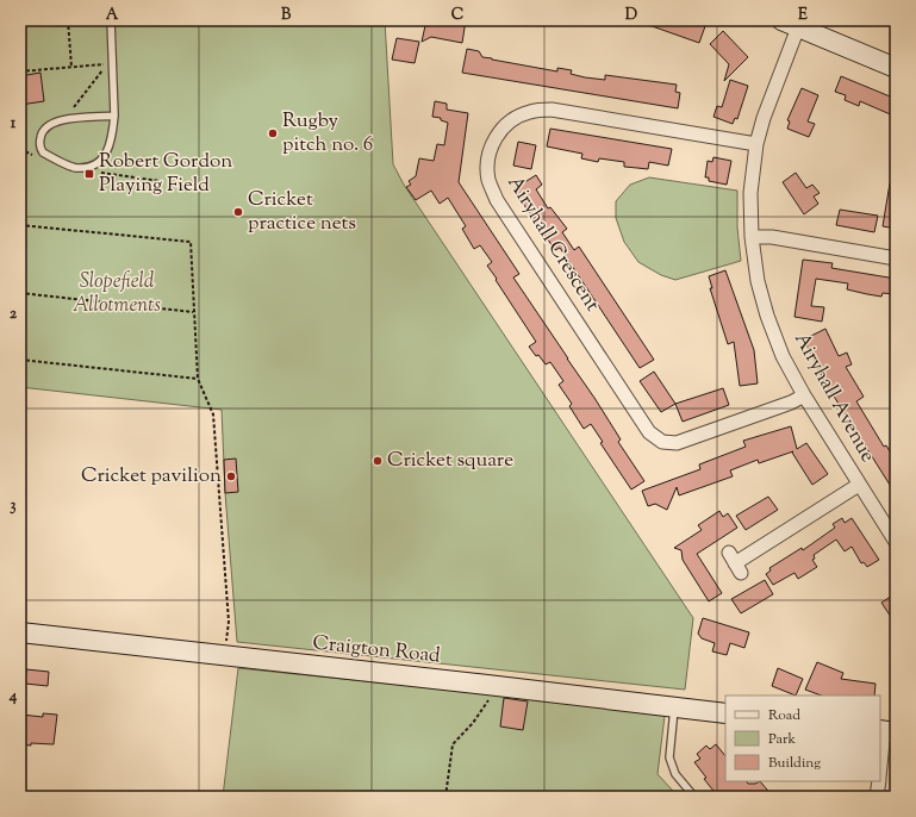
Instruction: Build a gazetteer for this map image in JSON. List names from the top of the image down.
{
  "streets": {
    "street": ["Airyhall Crescent", "Airyhall Avenue", "Craigton Road"]
  },
  "crossings": [
    ["Airyhall Crescent", "Airyhall Avenue"]
  ],
  "parks": ["Slopefield Allotments"],
  "places": {
    "other": [
      "Rugby pitch no. 6",
      "Cricket practice nets",
      "Cricket square",
      "Cricket pavilion"
    ],
    "transit": ["Robert Gordon Playing Field"]
  },
  "legend": ["Road", "Park", "Building"],
  "grid": {
    "columns": [
      "A",
      "B",
      "C",
      "D",
      "E"
    ],
    "rows": [
      "1",
      "2",
      "3",
      "4"
    ]
  }
}
